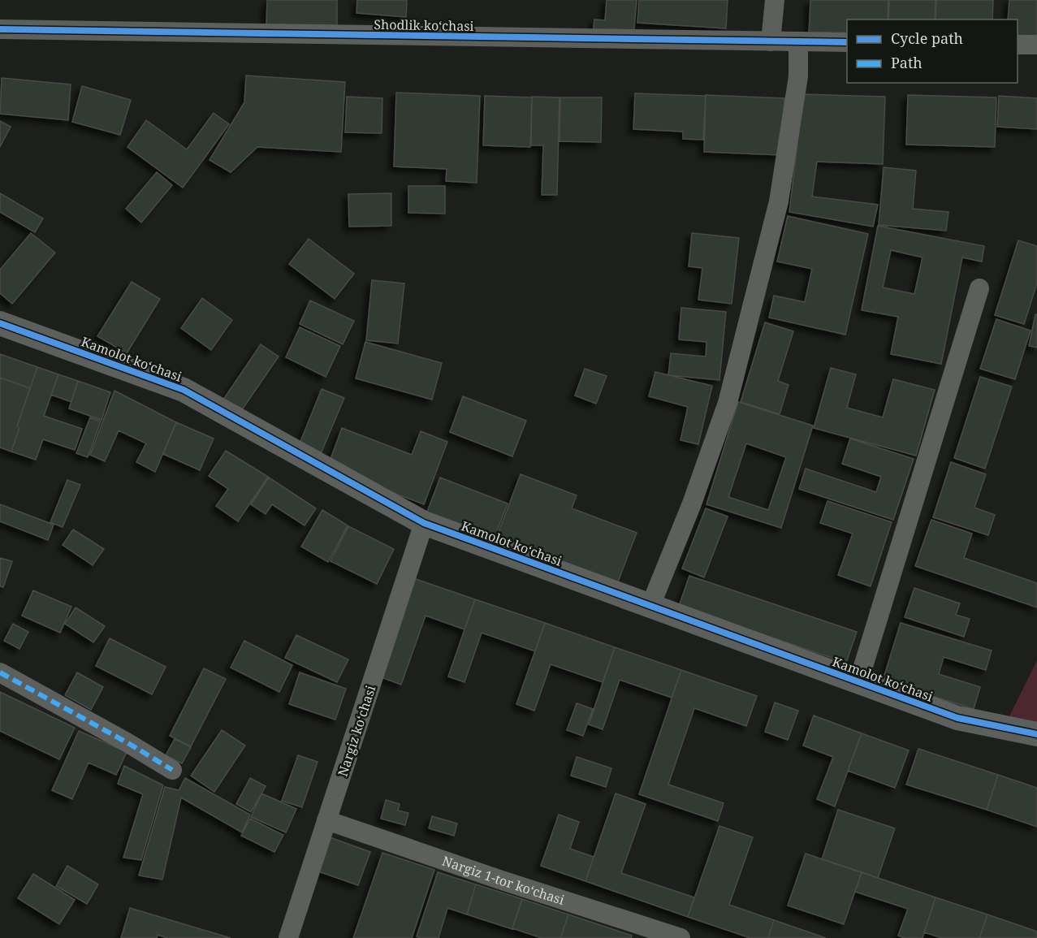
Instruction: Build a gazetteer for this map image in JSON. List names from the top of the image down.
{
  "streets": {
    "street": [
      "Shodlik koʻchasi",
      "Kamolot koʻchasi",
      "Nargiz koʻchasi",
      "Nargiz 1-tor ko‘chasi"
    ]
  },
  "crossings": [
    ["Kamolot koʻchasi", "Nargiz koʻchasi"],
    ["Nargiz koʻchasi", "Nargiz 1-tor ko‘chasi"]
  ],
  "legend": ["Cycle path", "Path"]
}
